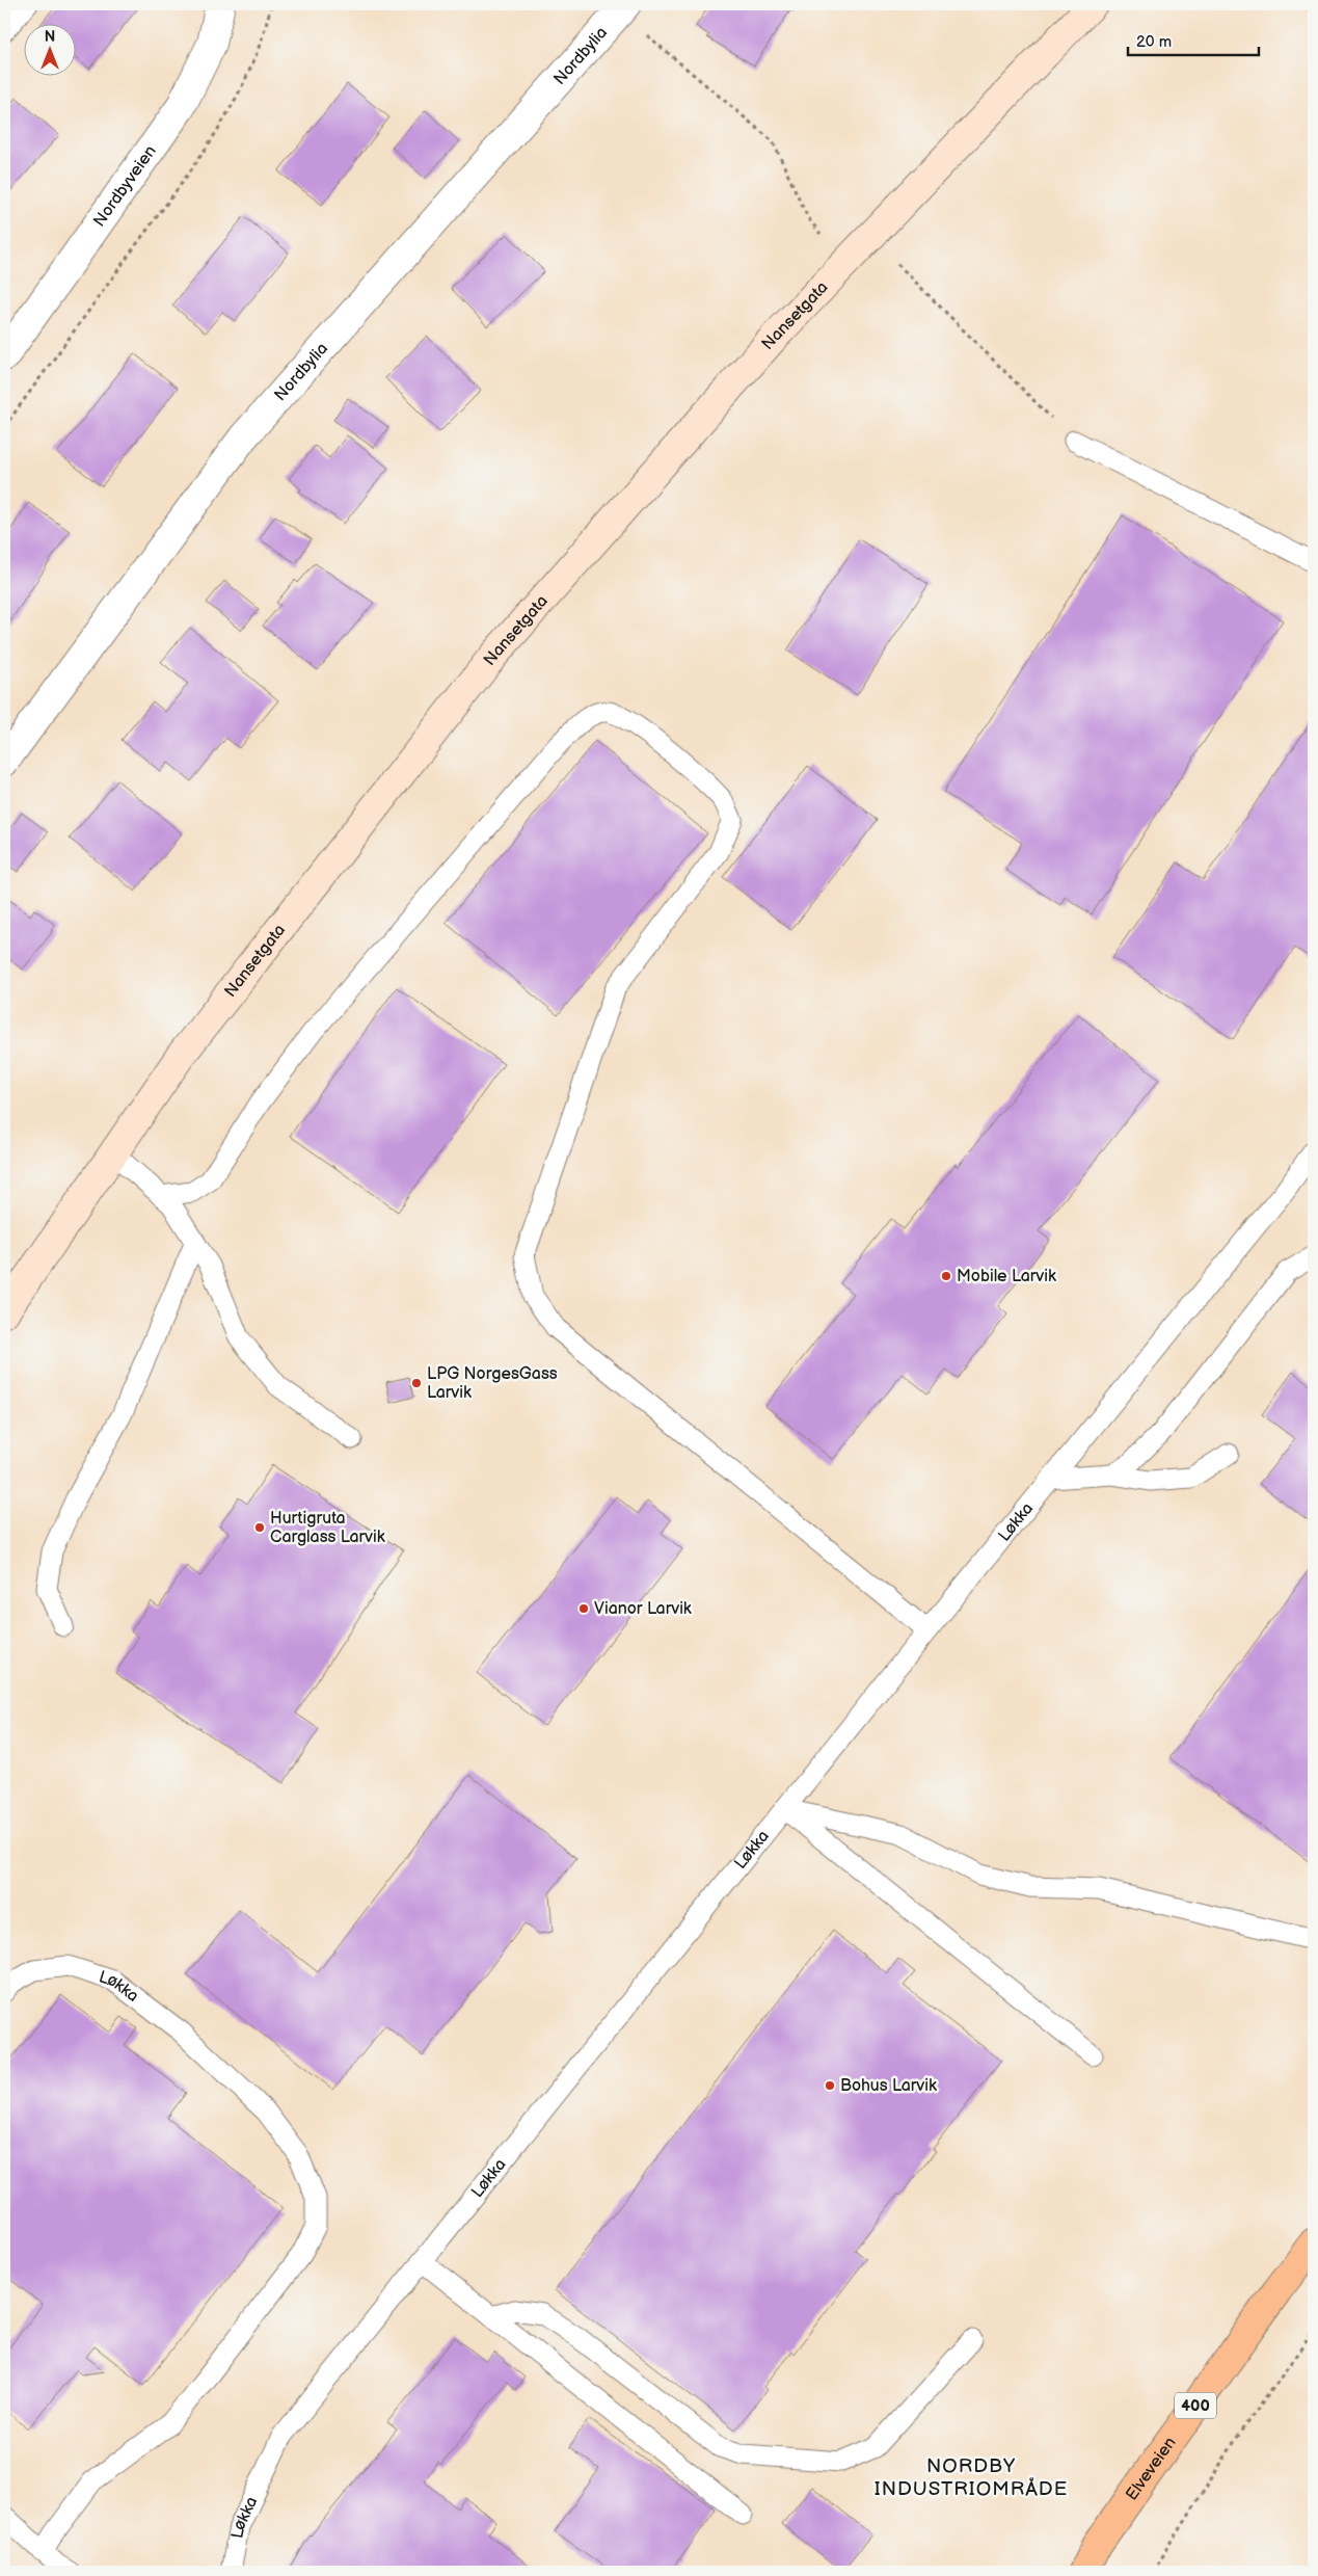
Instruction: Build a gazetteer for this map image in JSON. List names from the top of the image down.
{
  "streets": {
    "highway": ["400", "Elveveien"],
    "main road": ["Nansetgata"],
    "street": ["Nordbylia", "Nordbyveien"],
    "lane": ["Løkka"]
  },
  "districts": ["NORDBY INDUSTRIOMRÅDE"],
  "places": [
    "Mobile Larvik",
    "LPG NorgesGass Larvik",
    "Hurtigruta Carglass Larvik",
    "Vianor Larvik",
    "Bohus Larvik"
  ],
  "scale_bar": "20 m",
  "north": "top"
}
